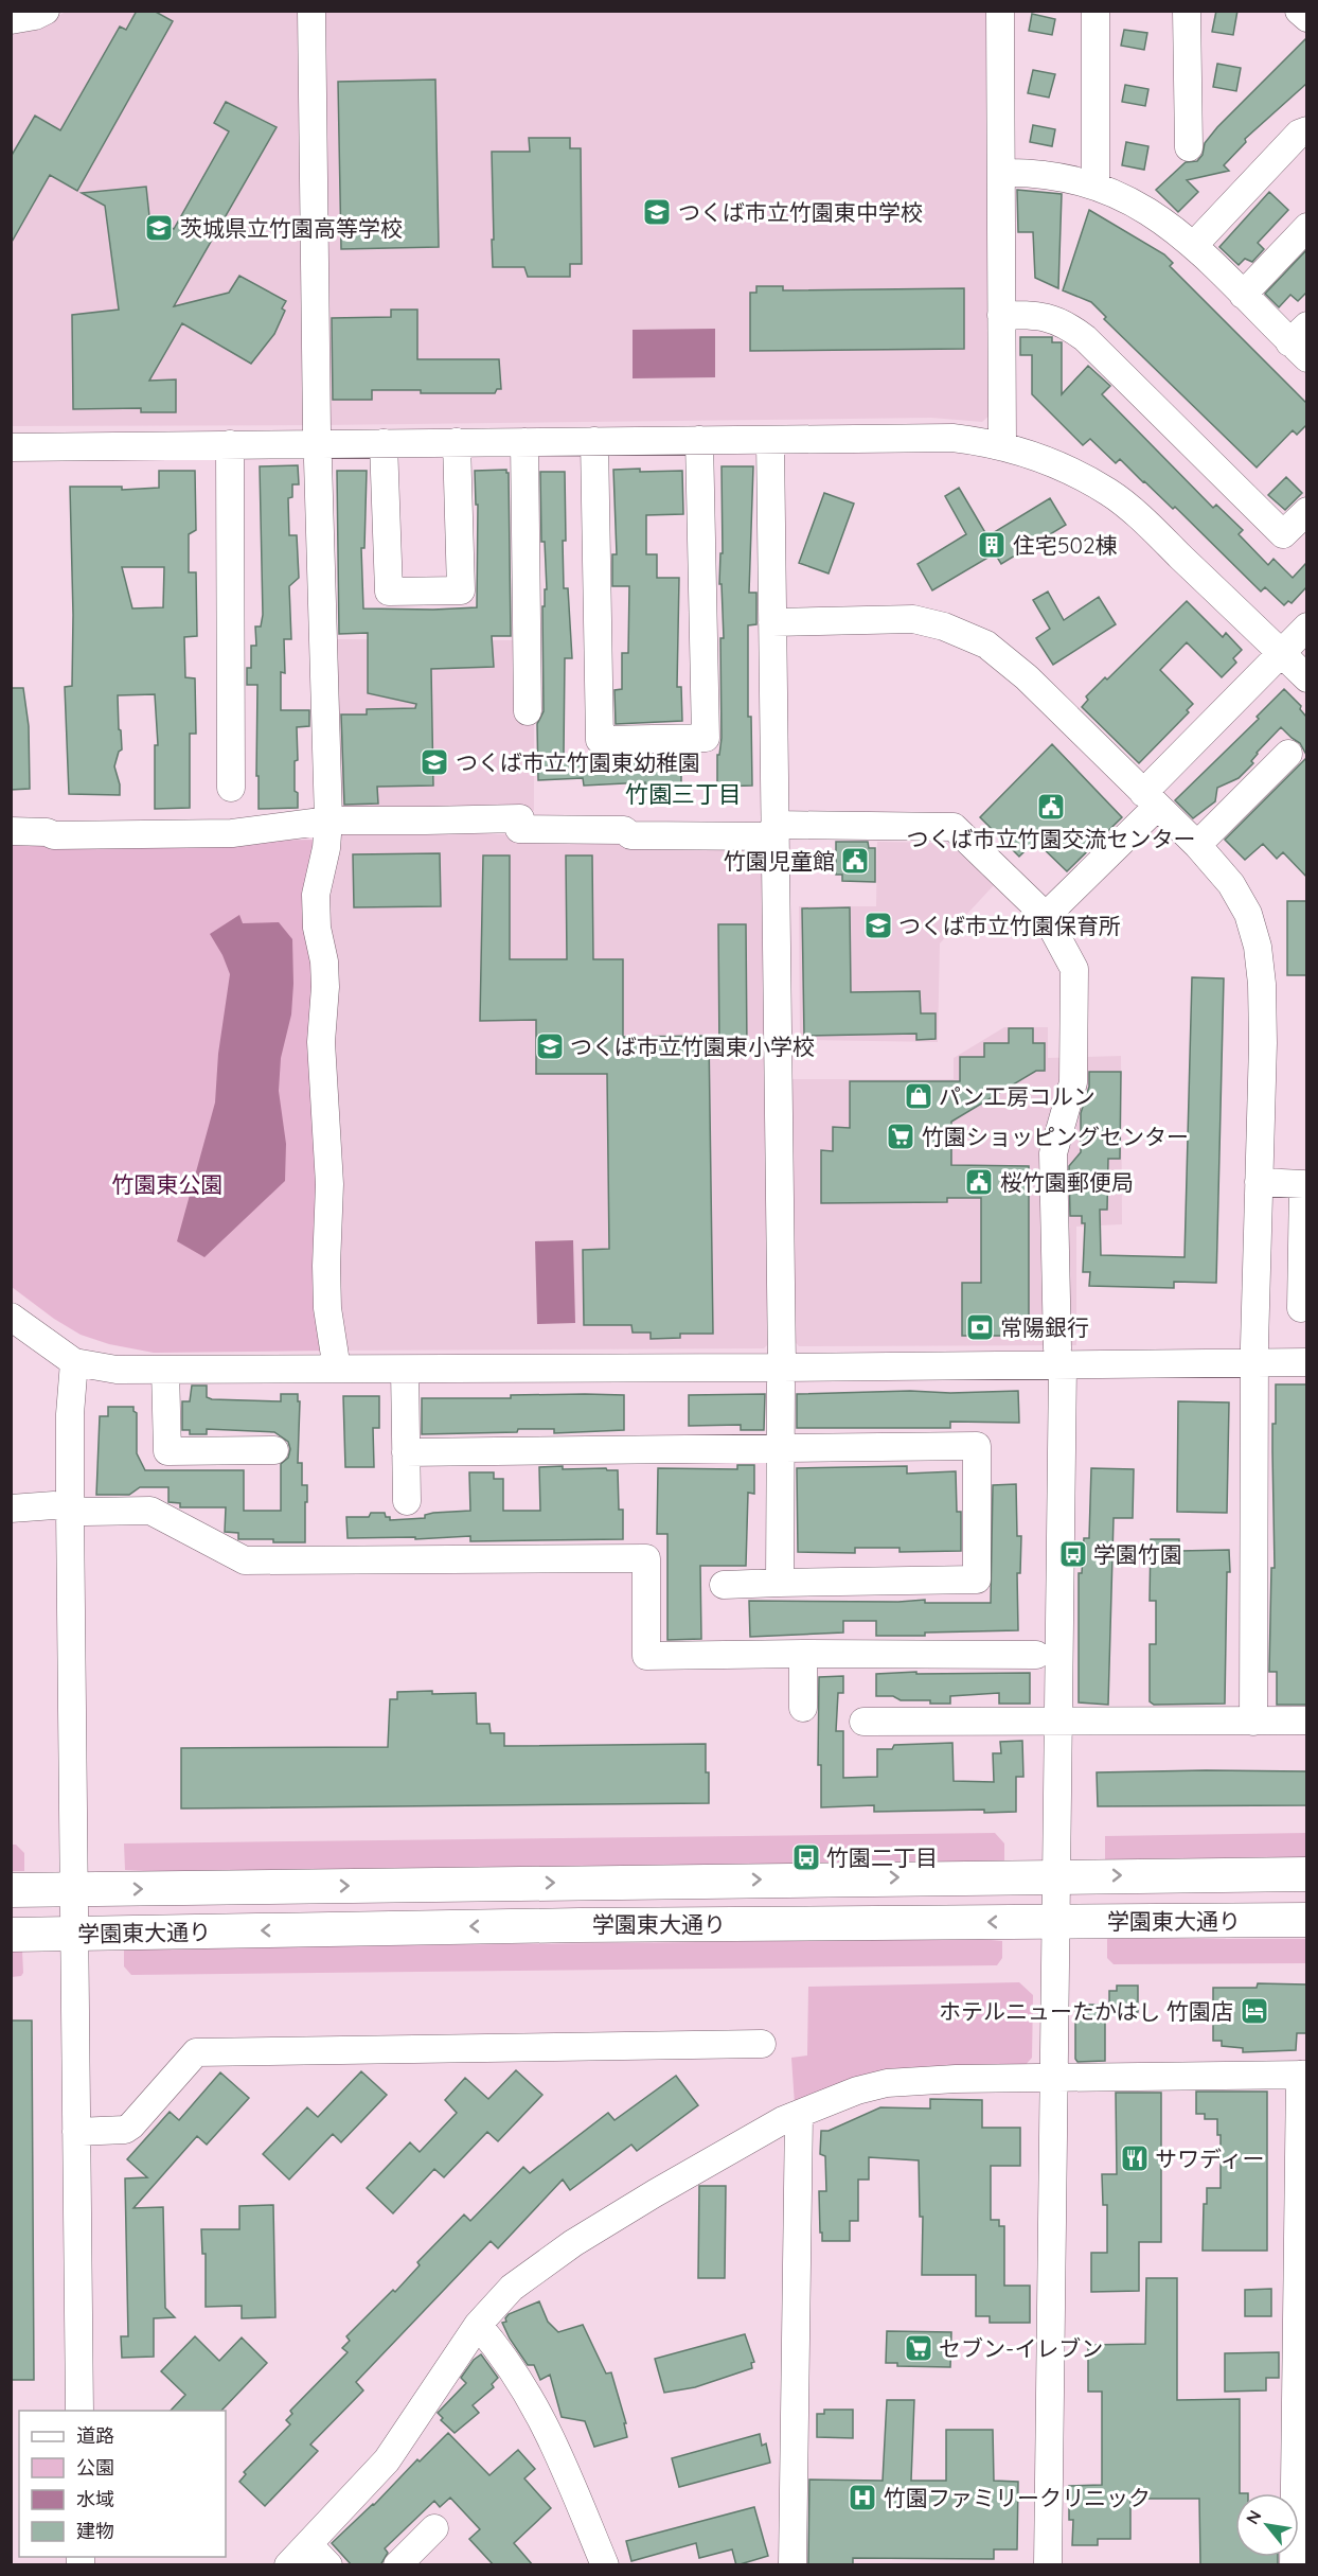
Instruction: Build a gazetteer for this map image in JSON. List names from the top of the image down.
{
  "streets": {
    "main road": ["学園東大通り"]
  },
  "districts": ["竹園三丁目"],
  "parks": ["竹園東公園"],
  "places": {
    "school or university": [
      "つくば市立竹園東中学校",
      "茨城県立竹園高等学校",
      "つくば市立竹園東幼稚園",
      "つくば市立竹園保育所",
      "つくば市立竹園東小学校"
    ],
    "building": ["住宅502棟"],
    "public building": ["つくば市立竹園交流センター", "竹園児童館", "桜竹園郵便局"],
    "shop": ["パン工房コルン"],
    "supermarket": ["竹園ショッピングセンター", "セブン-イレブン"],
    "bank": ["常陽銀行"],
    "bus stop": ["学園竹園", "竹園二丁目"],
    "hotel": ["ホテルニューたかはし 竹園店"],
    "restaurant": ["サワディー"],
    "hospital": ["竹園ファミリークリニック"]
  },
  "legend": [
    "道路",
    "公園",
    "水域",
    "建物"
  ],
  "north": "top left"
}
